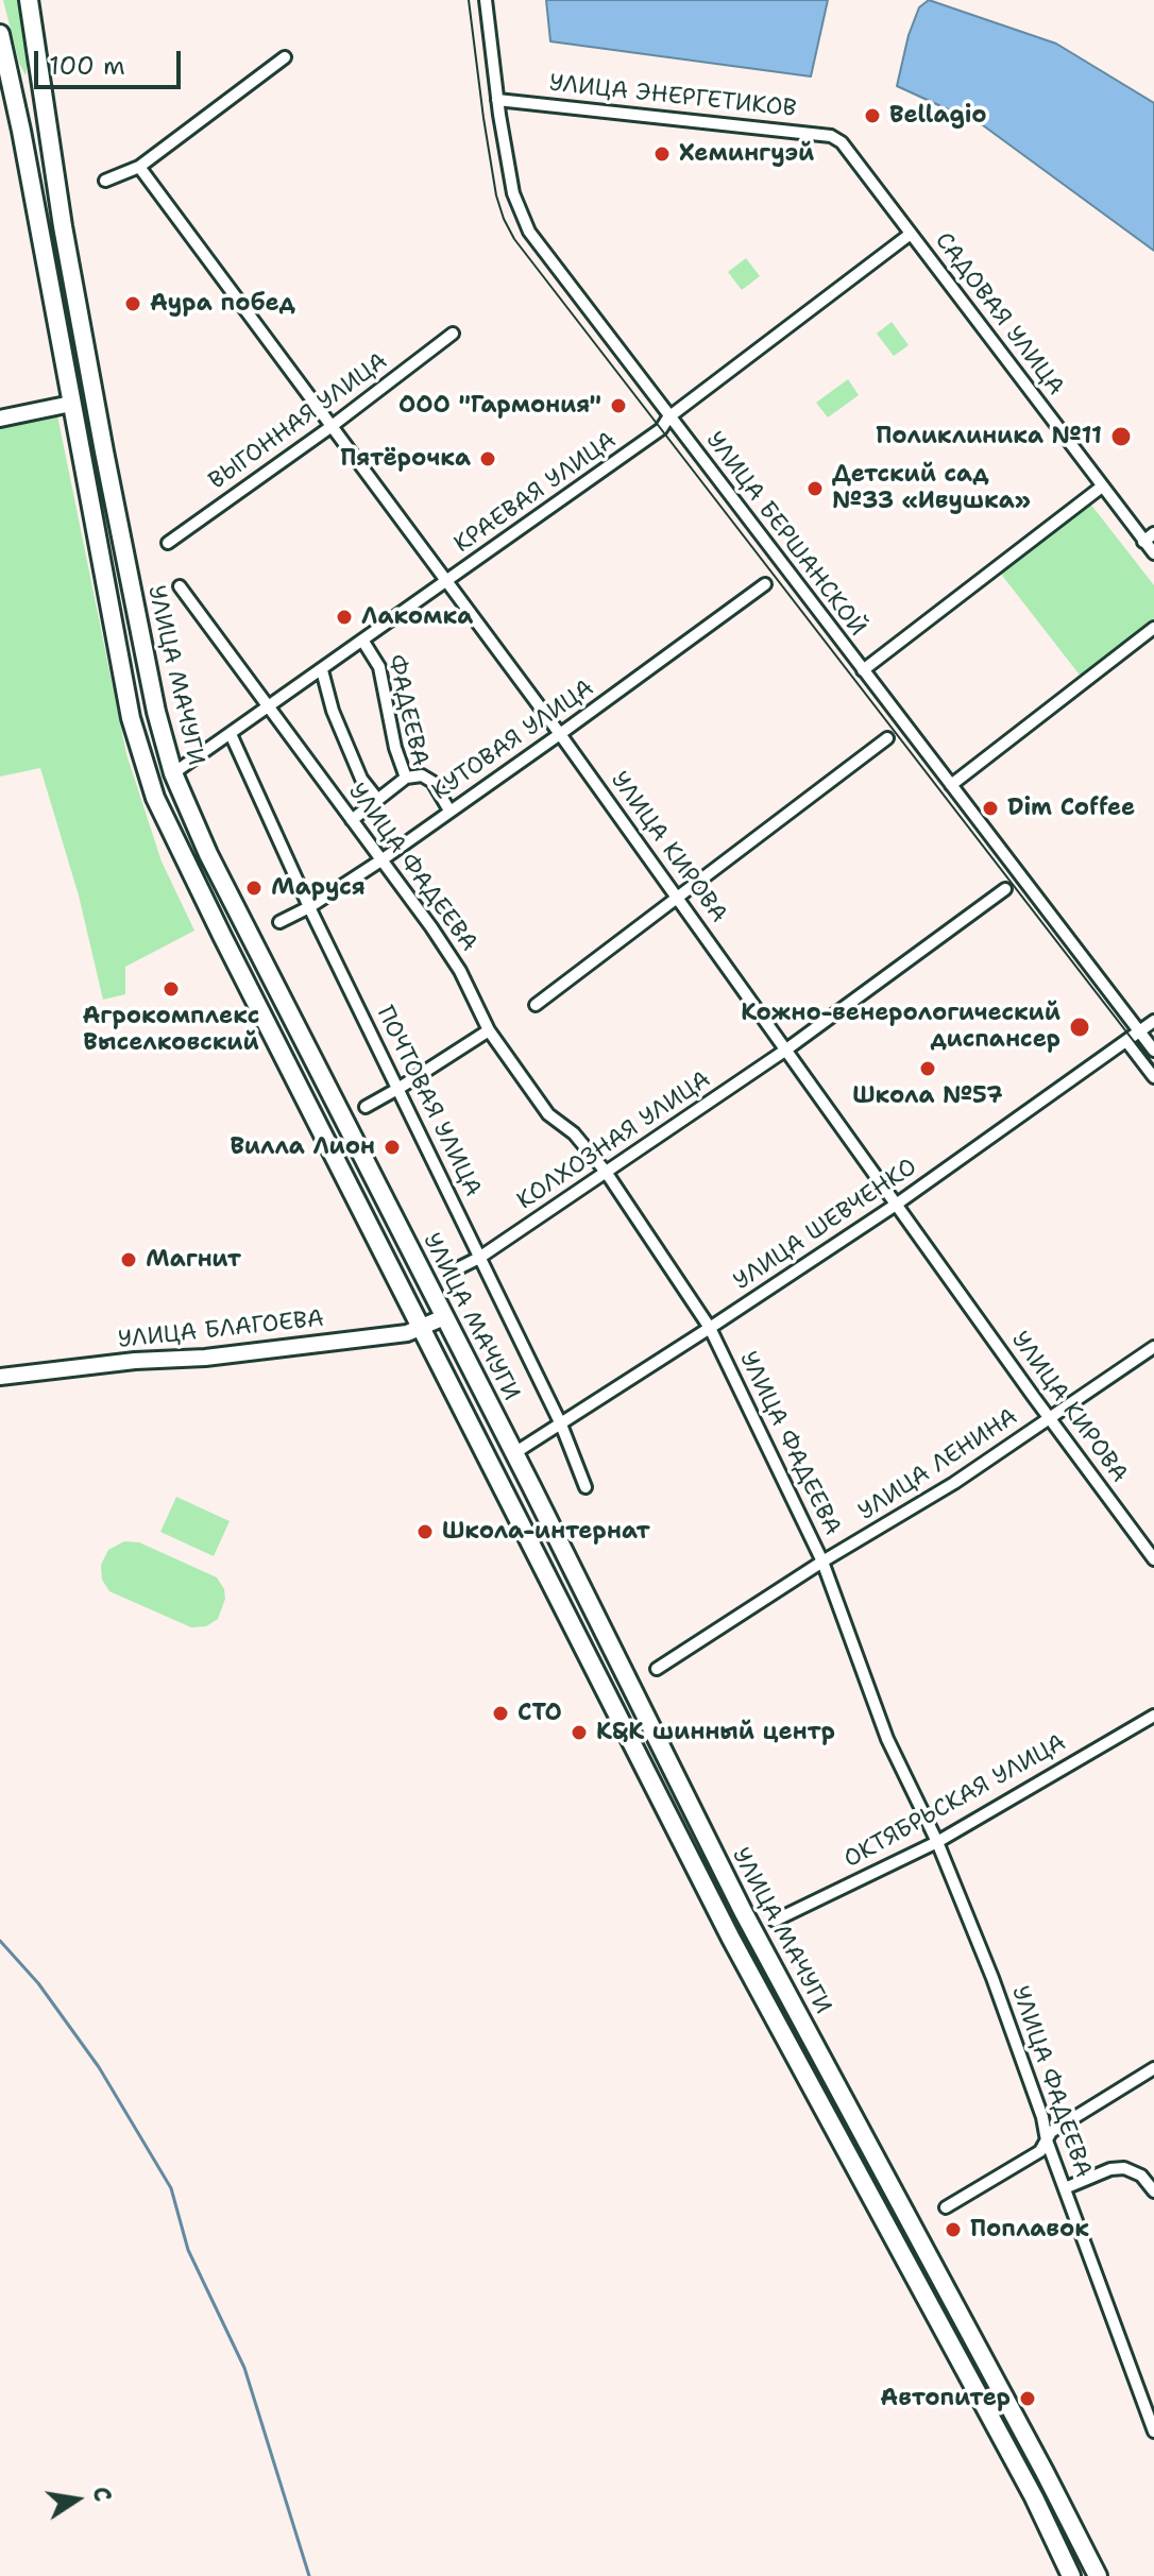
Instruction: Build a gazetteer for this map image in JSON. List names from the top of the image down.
{
  "streets": {
    "main road": ["УЛИЦА МАЧУГИ"],
    "street": [
      "УЛИЦА ЭНЕРГЕТИКОВ",
      "САДОВАЯ УЛИЦА",
      "ВЫГОННАЯ УЛИЦА",
      "КРАЕВАЯ УЛИЦА",
      "УЛИЦА БЕРШАНСКОЙ",
      "ФАДЕЕВА",
      "КУТОВАЯ УЛИЦА",
      "УЛИЦА КИРОВА",
      "УЛИЦА ФАДЕЕВА",
      "ПОЧТОВАЯ УЛИЦА",
      "КОЛХОЗНАЯ УЛИЦА",
      "УЛИЦА ШЕВЧЕНКО",
      "УЛИЦА БЛАГОЕВА",
      "УЛИЦА ЛЕНИНА",
      "ОКТЯБРЬСКАЯ УЛИЦА"
    ]
  },
  "crossings": [
    ["УЛИЦА ЭНЕРГЕТИКОВ", "САДОВАЯ УЛИЦА"],
    ["УЛИЦА ЭНЕРГЕТИКОВ", "УЛИЦА БЕРШАНСКОЙ"],
    ["САДОВАЯ УЛИЦА", "КРАЕВАЯ УЛИЦА"],
    ["ВЫГОННАЯ УЛИЦА", "УЛИЦА КИРОВА"],
    ["КРАЕВАЯ УЛИЦА", "УЛИЦА БЕРШАНСКОЙ"],
    ["КРАЕВАЯ УЛИЦА", "УЛИЦА МАЧУГИ"],
    ["КРАЕВАЯ УЛИЦА", "ФАДЕЕВА"],
    ["КРАЕВАЯ УЛИЦА", "УЛИЦА КИРОВА"],
    ["КРАЕВАЯ УЛИЦА", "УЛИЦА ФАДЕЕВА"],
    ["КРАЕВАЯ УЛИЦА", "ПОЧТОВАЯ УЛИЦА"],
    ["УЛИЦА БЕРШАНСКОЙ", "УЛИЦА ШЕВЧЕНКО"],
    ["УЛИЦА МАЧУГИ", "УЛИЦА ШЕВЧЕНКО"],
    ["УЛИЦА МАЧУГИ", "УЛИЦА БЛАГОЕВА"],
    ["ФАДЕЕВА", "УЛИЦА ФАДЕЕВА"],
    ["КУТОВАЯ УЛИЦА", "УЛИЦА КИРОВА"],
    ["КУТОВАЯ УЛИЦА", "УЛИЦА ФАДЕЕВА"],
    ["КУТОВАЯ УЛИЦА", "ПОЧТОВАЯ УЛИЦА"],
    ["УЛИЦА КИРОВА", "КОЛХОЗНАЯ УЛИЦА"],
    ["УЛИЦА КИРОВА", "УЛИЦА ШЕВЧЕНКО"],
    ["УЛИЦА КИРОВА", "УЛИЦА ЛЕНИНА"],
    ["УЛИЦА ФАДЕЕВА", "КОЛХОЗНАЯ УЛИЦА"],
    ["УЛИЦА ФАДЕЕВА", "УЛИЦА ШЕВЧЕНКО"],
    ["УЛИЦА ФАДЕЕВА", "УЛИЦА ЛЕНИНА"],
    ["УЛИЦА ФАДЕЕВА", "ОКТЯБРЬСКАЯ УЛИЦА"],
    ["ПОЧТОВАЯ УЛИЦА", "КОЛХОЗНАЯ УЛИЦА"],
    ["ПОЧТОВАЯ УЛИЦА", "УЛИЦА ШЕВЧЕНКО"]
  ],
  "places": [
    "Bellagio",
    "Хемингуэй",
    "Аура побед",
    "ООО \"Гармония\"",
    "Поликлиника №11",
    "Пятёрочка",
    "Детский сад №33 «Ивушка»",
    "Лакомка",
    "Dim Coffee",
    "Маруся",
    "Агрокомплекс Выселковский",
    "Кожно-венерологический диспансер",
    "Школа №57",
    "Вилла Лион",
    "Магнит",
    "Школа-интернат",
    "СТО",
    "K&K шинный центр",
    "Поплавок",
    "Автопитер"
  ],
  "scale_bar": "100 m",
  "north": "right"
}
